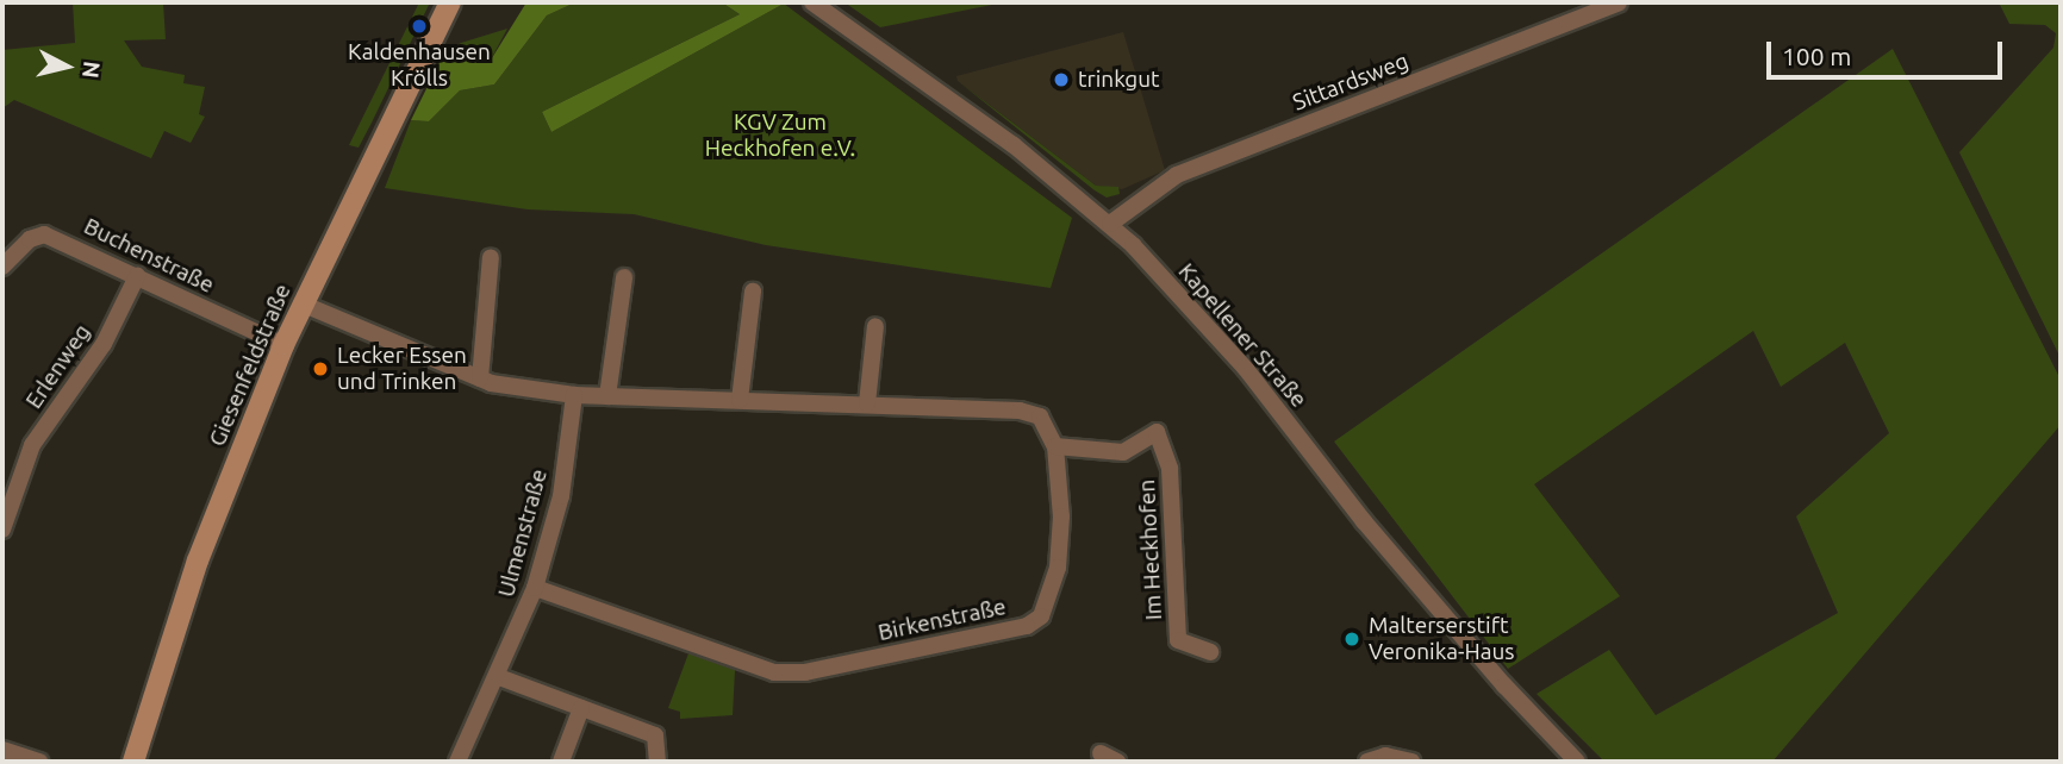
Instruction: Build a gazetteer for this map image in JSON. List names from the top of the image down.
{
  "streets": {
    "main road": ["Giesenfeldstraße"],
    "street": [
      "Sittardsweg",
      "Buchenstraße",
      "Kapellener Straße",
      "Erlenweg",
      "Ulmenstraße",
      "Im Heckhofen",
      "Birkenstraße"
    ]
  },
  "crossings": [
    ["Sittardsweg", "Kapellener Straße"],
    ["Buchenstraße", "Giesenfeldstraße"],
    ["Buchenstraße", "Erlenweg"],
    ["Giesenfeldstraße", "Birkenstraße"],
    ["Ulmenstraße", "Birkenstraße"],
    ["Im Heckhofen", "Birkenstraße"]
  ],
  "parks": ["KGV Zum Heckhofen e.V."],
  "places": [
    "Kaldenhausen Krölls",
    "trinkgut",
    "Lecker Essen und Trinken",
    "Malterserstift Veronika-Haus"
  ],
  "scale_bar": "100 m",
  "north": "right"
}
